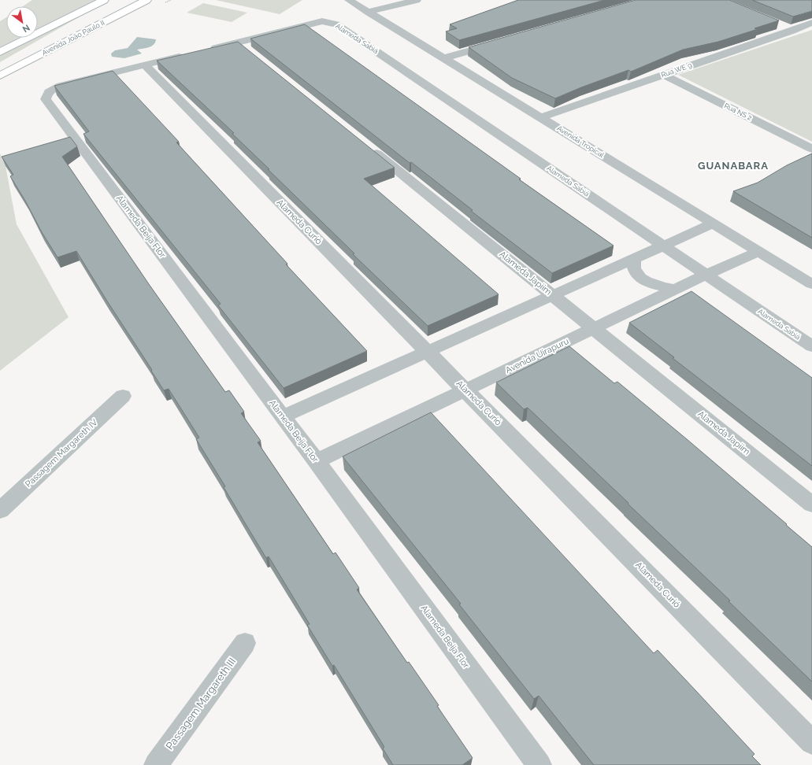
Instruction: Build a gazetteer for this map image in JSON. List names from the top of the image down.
{
  "streets": {
    "main road": ["Avenida João Paulo II"],
    "street": [
      "Alameda Sabiá",
      "Rua WE 9",
      "Rua NS 2",
      "Avenida Tropical",
      "Alameda Curió",
      "Alameda Beija Flor",
      "Alameda Japiim",
      "Avenida Uirapuru",
      "Passagem Margareth IV",
      "Passagem Margareth III"
    ]
  },
  "crossings": [
    ["Alameda Sabiá", "Avenida Uirapuru"],
    ["Rua WE 9", "Rua NS 2"],
    ["Rua WE 9", "Avenida Tropical"],
    ["Avenida Tropical", "Avenida Uirapuru"],
    ["Alameda Curió", "Alameda Beija Flor"],
    ["Alameda Curió", "Avenida Uirapuru"],
    ["Alameda Beija Flor", "Avenida Uirapuru"],
    ["Alameda Japiim", "Avenida Uirapuru"]
  ],
  "districts": ["GUANABARA"],
  "north": "bottom right"
}
